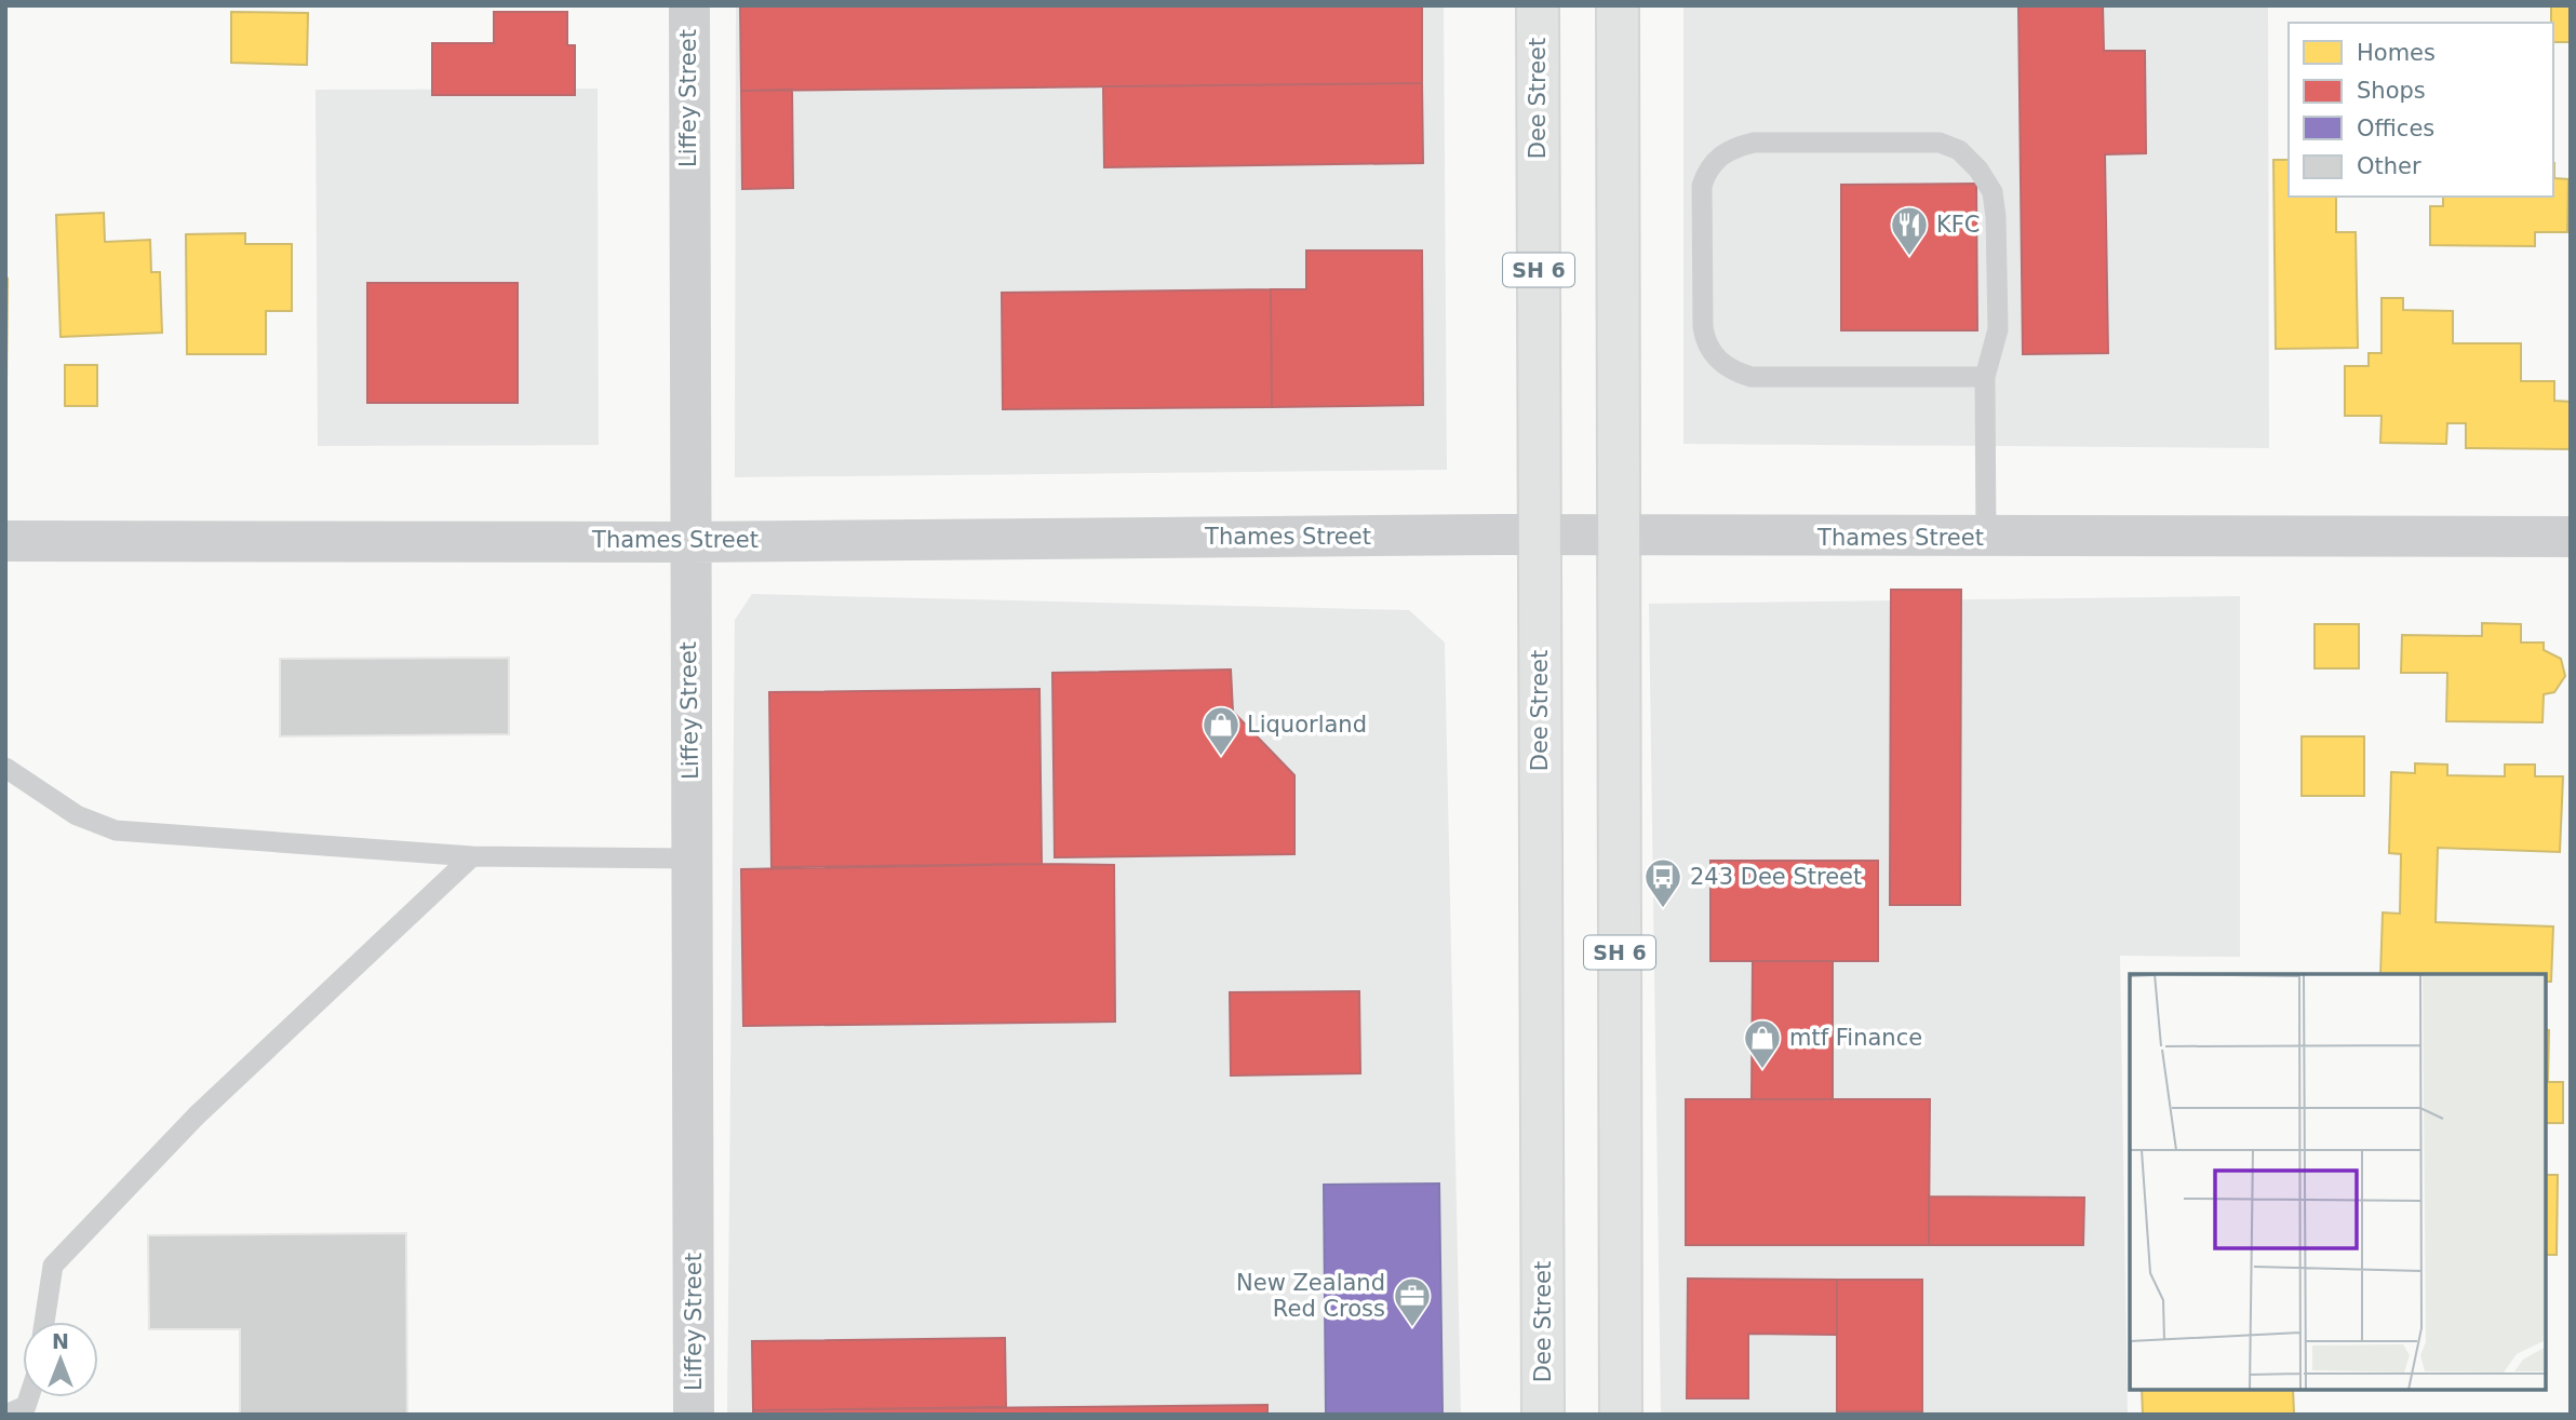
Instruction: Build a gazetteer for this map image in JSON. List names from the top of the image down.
{
  "streets": {
    "main road": ["Dee Street", "SH 6"],
    "street": ["Liffey Street", "Thames Street"]
  },
  "crossings": [
    ["Liffey Street", "Thames Street"],
    ["Dee Street", "Thames Street"],
    ["SH 6", "Thames Street"]
  ],
  "places": {
    "restaurant": ["KFC"],
    "shop": ["Liquorland", "mtf Finance"],
    "bus stop": ["243 Dee Street"],
    "office": ["New Zealand Red Cross"]
  },
  "legend": [
    "Homes",
    "Shops",
    "Offices",
    "Other"
  ],
  "north": "top"
}
